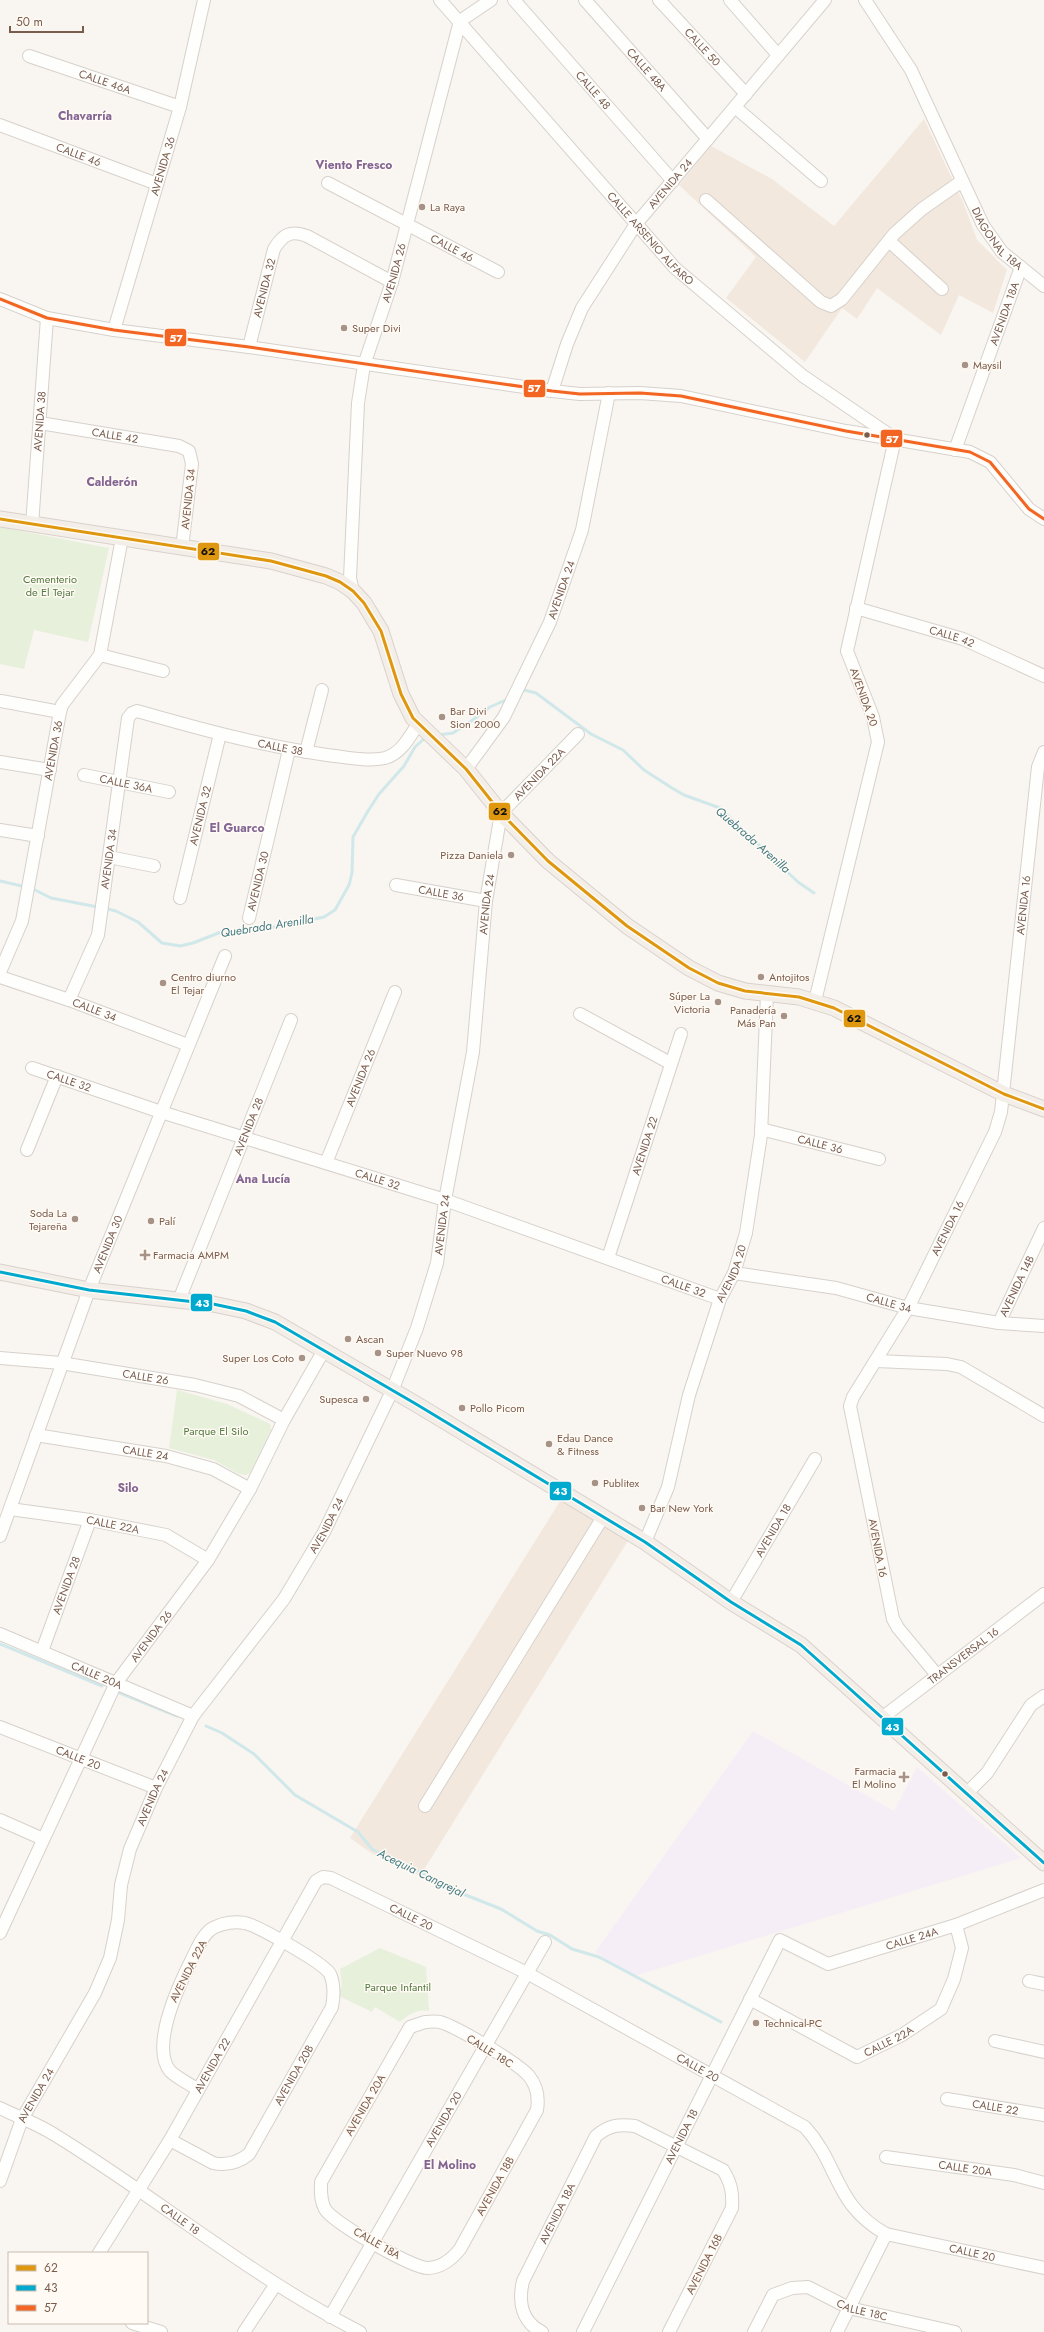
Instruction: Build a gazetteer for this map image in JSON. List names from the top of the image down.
{
  "streets": {
    "street": [
      "CALLE 50",
      "CALLE 48A",
      "CALLE 46A",
      "CALLE 48",
      "CALLE 46",
      "AVENIDA 36",
      "AVENIDA 24",
      "CALLE ARSENIO ALFARO",
      "DIAGONAL 18A",
      "AVENIDA 26",
      "AVENIDA 32",
      "AVENIDA 18A",
      "AVENIDA 38",
      "CALLE 42",
      "AVENIDA 34",
      "AVENIDA 20",
      "CALLE 38",
      "AVENIDA 22A",
      "CALLE 36A",
      "AVENIDA 30",
      "CALLE 36",
      "AVENIDA 16",
      "CALLE 34",
      "CALLE 32",
      "AVENIDA 28",
      "AVENIDA 22",
      "AVENIDA 14B",
      "CALLE 26",
      "CALLE 24",
      "CALLE 22A",
      "AVENIDA 18",
      "TRANSVERSAL 16",
      "CALLE 20A",
      "CALLE 20",
      "CALLE 24A",
      "CALLE 18C",
      "AVENIDA 20B",
      "AVENIDA 20A",
      "CALLE 22",
      "AVENIDA 18B",
      "CALLE 18",
      "CALLE 18A",
      "AVENIDA 16B"
    ]
  },
  "crossings": [
    ["CALLE 50", "AVENIDA 24"],
    ["CALLE 48A", "AVENIDA 24"],
    ["CALLE 46A", "AVENIDA 36"],
    ["CALLE 48", "AVENIDA 24"],
    ["CALLE 46", "AVENIDA 36"],
    ["CALLE 46", "AVENIDA 26"],
    ["AVENIDA 24", "CALLE ARSENIO ALFARO"],
    ["AVENIDA 24", "AVENIDA 22A"],
    ["AVENIDA 24", "CALLE 36"],
    ["AVENIDA 24", "CALLE 32"],
    ["AVENIDA 24", "CALLE 20A"],
    ["AVENIDA 24", "CALLE 20"],
    ["AVENIDA 24", "CALLE 18"],
    ["CALLE ARSENIO ALFARO", "AVENIDA 26"],
    ["CALLE ARSENIO ALFARO", "AVENIDA 20"],
    ["DIAGONAL 18A", "AVENIDA 18A"],
    ["AVENIDA 26", "AVENIDA 32"],
    ["AVENIDA 26", "CALLE 32"],
    ["AVENIDA 26", "CALLE 26"],
    ["AVENIDA 26", "CALLE 24"],
    ["AVENIDA 26", "CALLE 22A"],
    ["AVENIDA 26", "CALLE 20A"],
    ["AVENIDA 26", "CALLE 20"],
    ["AVENIDA 32", "CALLE 38"],
    ["AVENIDA 18A", "AVENIDA 18"],
    ["AVENIDA 18A", "AVENIDA 16B"],
    ["AVENIDA 38", "CALLE 42"],
    ["CALLE 42", "AVENIDA 34"],
    ["CALLE 42", "AVENIDA 20"],
    ["AVENIDA 34", "CALLE 38"],
    ["AVENIDA 34", "CALLE 36A"],
    ["AVENIDA 34", "CALLE 34"],
    ["AVENIDA 20", "CALLE 36"],
    ["AVENIDA 20", "CALLE 34"],
    ["AVENIDA 20", "CALLE 32"],
    ["AVENIDA 20", "CALLE 20"],
    ["AVENIDA 20", "CALLE 18C"],
    ["AVENIDA 20", "CALLE 18"],
    ["AVENIDA 20", "CALLE 18A"],
    ["CALLE 38", "AVENIDA 30"],
    ["AVENIDA 22A", "AVENIDA 22"],
    ["AVENIDA 22A", "AVENIDA 20B"],
    ["AVENIDA 30", "CALLE 34"],
    ["AVENIDA 30", "CALLE 32"],
    ["AVENIDA 30", "CALLE 26"],
    ["AVENIDA 30", "CALLE 24"],
    ["AVENIDA 30", "CALLE 22A"],
    ["AVENIDA 16", "CALLE 34"],
    ["AVENIDA 16", "TRANSVERSAL 16"],
    ["CALLE 34", "AVENIDA 14B"],
    ["CALLE 32", "AVENIDA 28"],
    ["CALLE 32", "AVENIDA 22"],
    ["AVENIDA 28", "CALLE 22A"],
    ["AVENIDA 28", "CALLE 20A"],
    ["AVENIDA 22", "CALLE 20"],
    ["AVENIDA 22", "AVENIDA 20B"],
    ["AVENIDA 22", "CALLE 18"],
    ["CALLE 22A", "AVENIDA 18"],
    ["CALLE 22A", "CALLE 24A"],
    ["AVENIDA 18", "CALLE 20"],
    ["AVENIDA 18", "CALLE 24A"],
    ["AVENIDA 18", "AVENIDA 16B"],
    ["CALLE 18C", "AVENIDA 20A"],
    ["CALLE 18C", "AVENIDA 18B"],
    ["AVENIDA 20A", "CALLE 18A"],
    ["AVENIDA 18B", "CALLE 18A"]
  ],
  "districts": [
    "Chavarría",
    "Viento Fresco",
    "Calderón",
    "El Guarco",
    "Ana Lucía",
    "Silo",
    "El Molino"
  ],
  "water": ["Quebrada Arenilla", "Acequia Cangrejal"],
  "parks": ["Cementerio de El Tejar", "Parque El Silo", "Parque Infantil"],
  "places": {
    "other": [
      "La Raya",
      "Super Divi",
      "Maysil",
      "Bar Divi Sion 2000",
      "Pizza Daniela",
      "Antojitos",
      "Centro diurno El Tejar",
      "Súper La Victoria",
      "Panadería Más Pan",
      "Soda La Tejareña",
      "Palí",
      "Ascan",
      "Super Nuevo 98",
      "Super Los Coto",
      "Supesca",
      "Pollo Picom",
      "Edau Dance & Fitness",
      "Publitex",
      "Bar New York",
      "Technical-PC"
    ],
    "health": ["Farmacia AMPM", "Farmacia El Molino"]
  },
  "lines": ["transit line 57", "transit line 62", "transit line 43"],
  "legend": ["62", "43", "57"],
  "scale_bar": "50 m"
}
